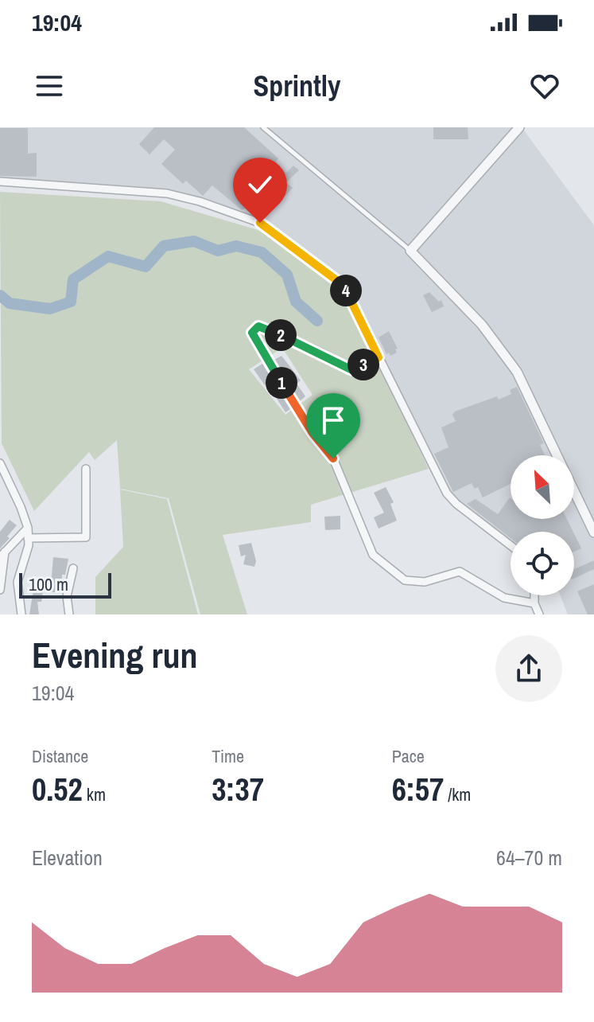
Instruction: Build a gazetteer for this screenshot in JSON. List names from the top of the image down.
{
  "scale_bar": "100 m",
  "north": "top left",
  "page": {
    "status": "19:04",
    "header": "Sprintly",
    "pins": [
      "4",
      "2",
      "3",
      "1"
    ],
    "scale": "100 m",
    "heading": ["Evening run", "19:04"],
    "stats": [
      ["Distance", "0.52 km"],
      ["Time", "3:37"],
      ["Pace", "6:57 /km"]
    ],
    "chart": ["Elevation", "64–70 m"]
  }
}
